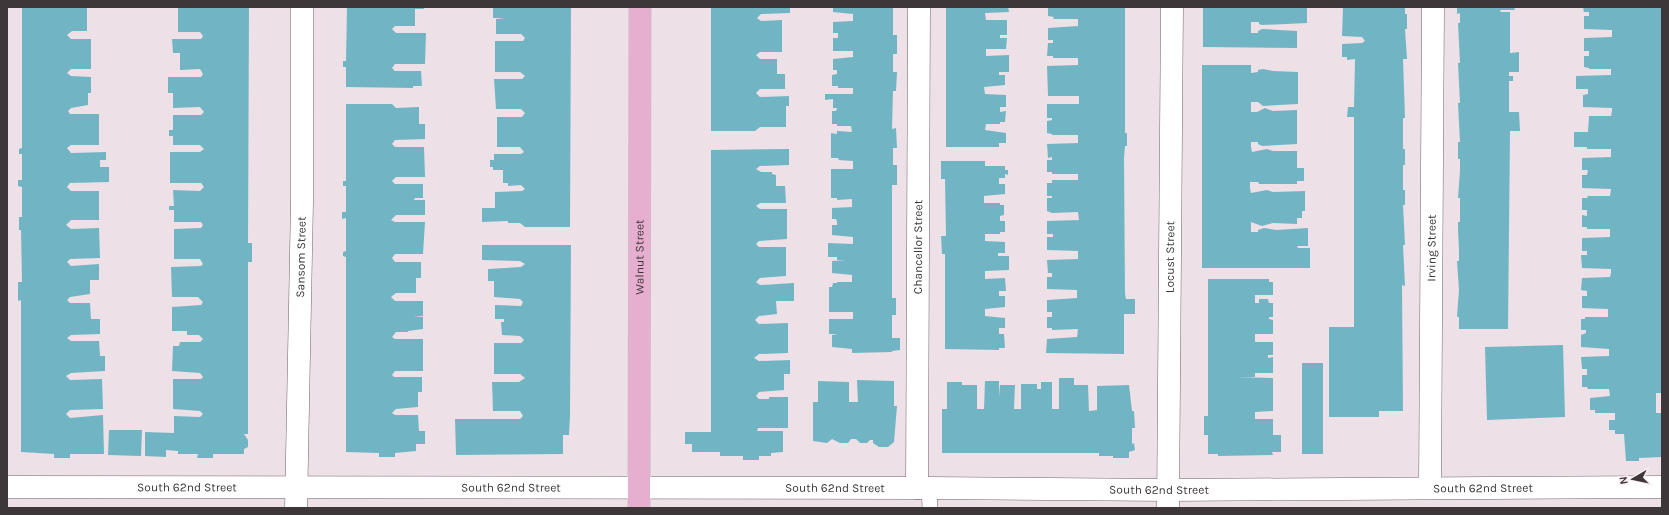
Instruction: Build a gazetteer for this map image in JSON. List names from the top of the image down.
{
  "streets": {
    "main road": ["Walnut Street"],
    "street": [
      "Chancellor Street",
      "Irving Street",
      "Locust Street",
      "Sansom Street",
      "South 62nd Street"
    ]
  },
  "crossings": [
    ["Chancellor Street", "South 62nd Street"],
    ["Irving Street", "South 62nd Street"],
    ["Locust Street", "South 62nd Street"],
    ["Sansom Street", "South 62nd Street"],
    ["Walnut Street", "South 62nd Street"]
  ],
  "north": "left"
}
